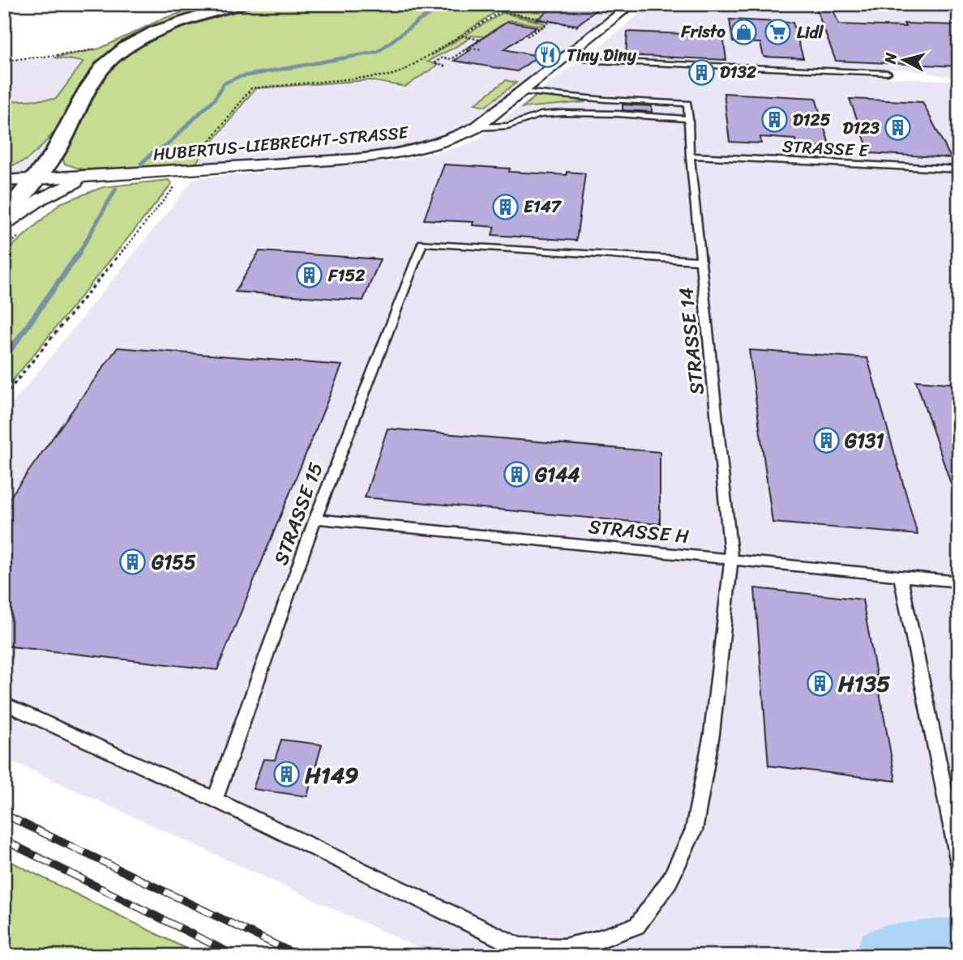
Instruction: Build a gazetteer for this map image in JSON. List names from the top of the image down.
{
  "streets": {
    "street": ["HUBERTUS-LIEBRECHT-STRASSE"],
    "lane": [
      "STRASSE E",
      "STRASSE 14",
      "STRASSE 15",
      "STRASSE H"
    ]
  },
  "crossings": [
    ["STRASSE E", "STRASSE 14"],
    ["STRASSE 14", "STRASSE 15"],
    ["STRASSE 14", "STRASSE H"],
    ["STRASSE 15", "STRASSE H"]
  ],
  "places": {
    "shop": ["Fristo"],
    "supermarket": ["Lidl"],
    "restaurant": ["Tiny Diny"],
    "building": [
      "D132",
      "D125",
      "D123",
      "E147",
      "F152",
      "G131",
      "G144",
      "G155",
      "H135",
      "H149"
    ]
  },
  "north": "left"
}
